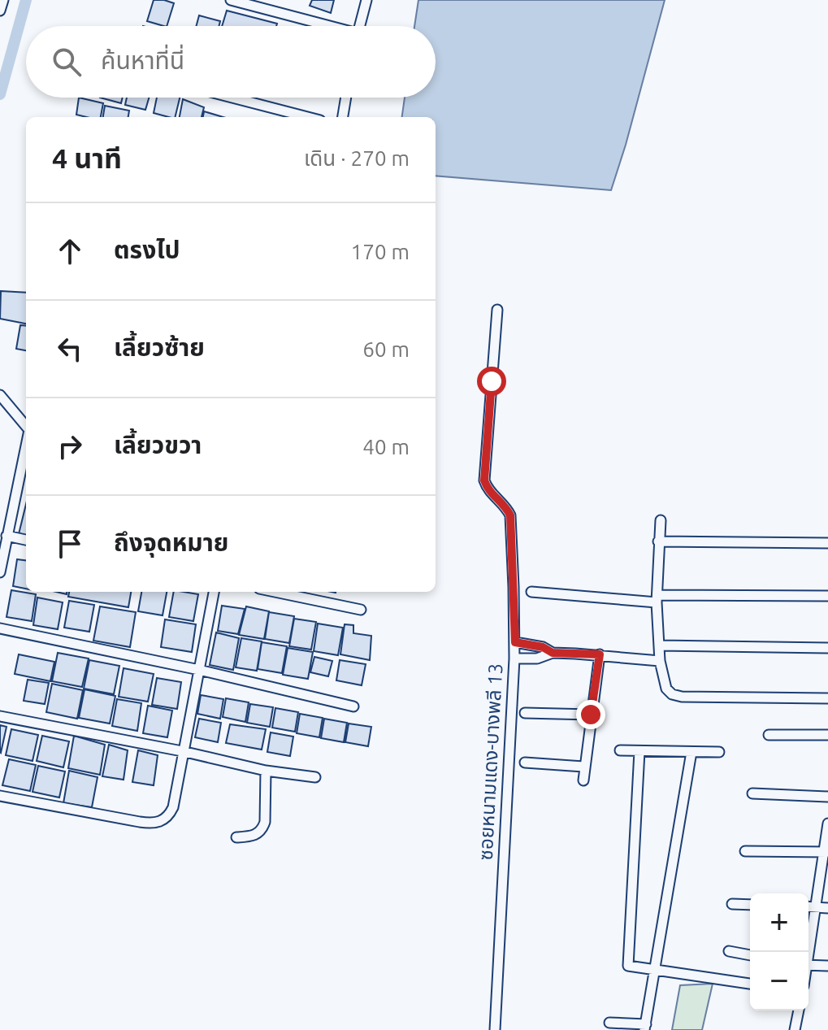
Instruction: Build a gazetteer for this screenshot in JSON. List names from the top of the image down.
{
  "streets": {
    "street": ["ซอยหนามแดง-บางพลี 13"]
  },
  "page": {
    "search": "ค้นหาที่นี่",
    "heading": ["4 นาที", "เดิน · 270 m"],
    "list": [
      ["ตรงไป", "170 m"],
      ["เลี้ยวซ้าย", "60 m"],
      ["เลี้ยวขวา", "40 m"],
      "ถึงจุดหมาย"
    ],
    "map_buttons": ["+", "−"]
  }
}
